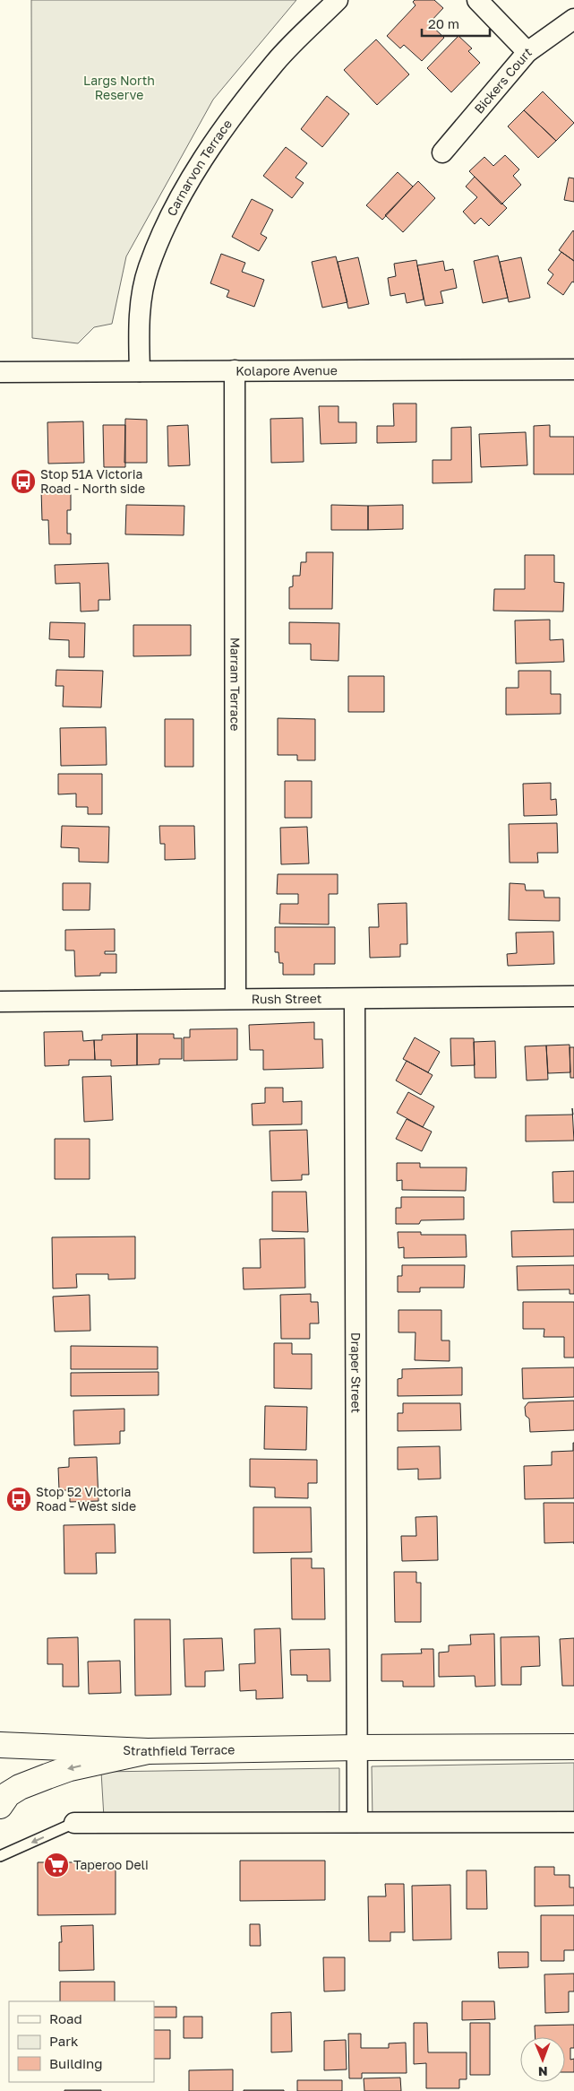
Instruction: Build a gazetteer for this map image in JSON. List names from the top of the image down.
{
  "streets": {
    "main road": ["Strathfield Terrace"],
    "street": [
      "Bickers Court",
      "Carnarvon Terrace",
      "Kolapore Avenue",
      "Marram Terrace",
      "Rush Street",
      "Draper Street"
    ]
  },
  "crossings": [
    ["Carnarvon Terrace", "Kolapore Avenue"],
    ["Kolapore Avenue", "Marram Terrace"],
    ["Marram Terrace", "Rush Street"],
    ["Rush Street", "Draper Street"],
    ["Draper Street", "Strathfield Terrace"]
  ],
  "parks": ["Largs North Reserve"],
  "places": {
    "bus stop": ["Stop 51A Victoria Road - North side", "Stop 52 Victoria Road - West side"],
    "supermarket": ["Taperoo Deli"]
  },
  "legend": ["Road", "Park", "Building"],
  "scale_bar": "20 m",
  "north": "bottom"
}
